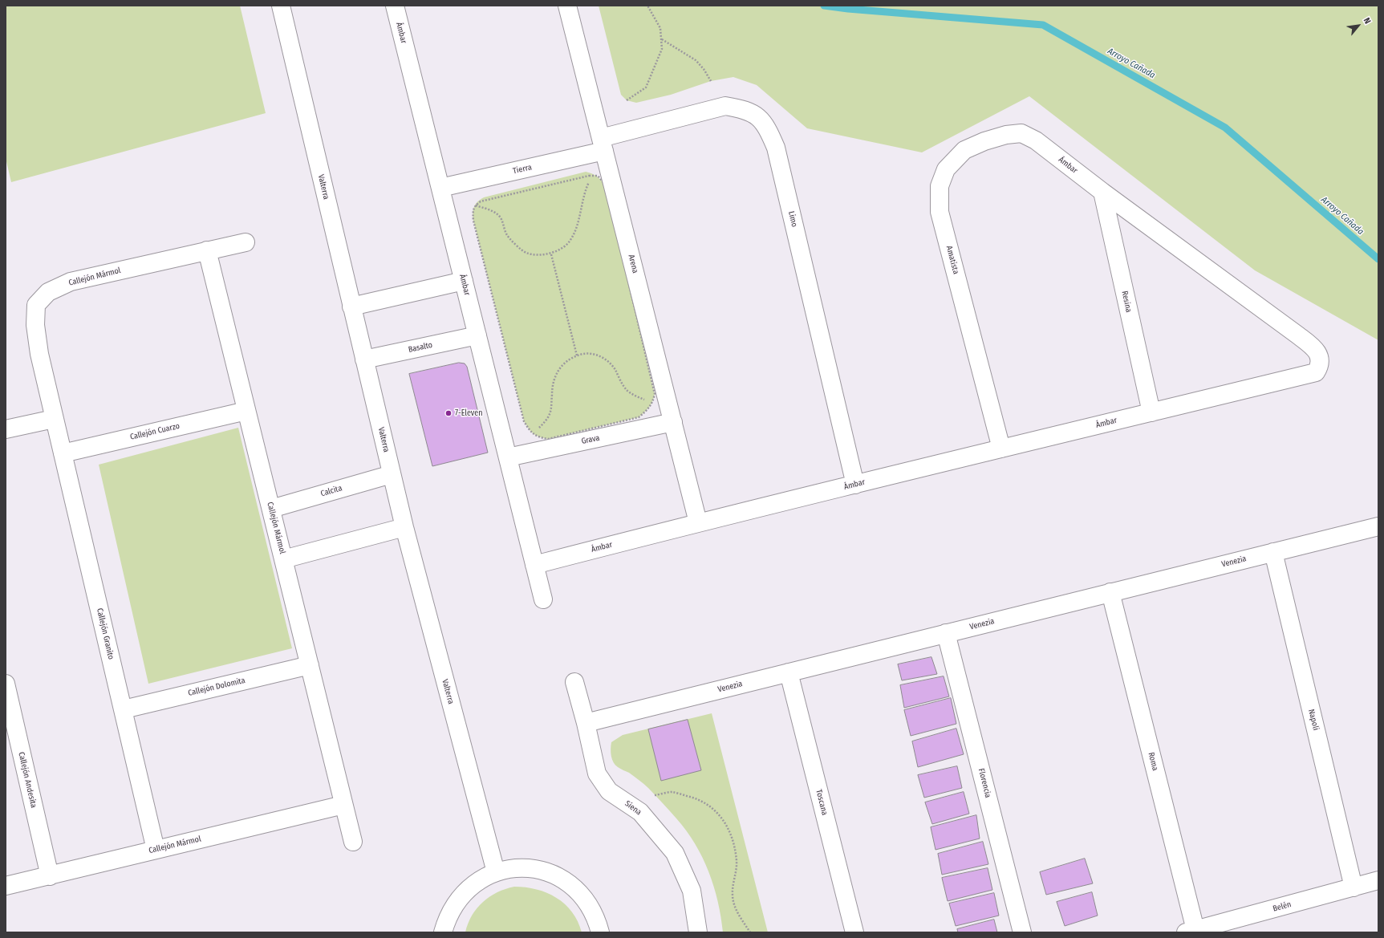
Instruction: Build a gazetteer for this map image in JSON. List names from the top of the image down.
{
  "streets": {
    "street": [
      "Ámbar",
      "Tierra",
      "Valterra",
      "Limo",
      "Amatista",
      "Arena",
      "Callejón Mármol",
      "Resina",
      "Basalto",
      "Callejón Cuarzo",
      "Grava",
      "Calcita",
      "Venezia",
      "Callejón Granito",
      "Callejón Dolomita",
      "Napoli",
      "Roma",
      "Callejón Andesita",
      "Florencia",
      "Toscana",
      "Siena",
      "Belén"
    ]
  },
  "crossings": [
    ["Ámbar", "Tierra"],
    ["Ámbar", "Limo"],
    ["Ámbar", "Amatista"],
    ["Ámbar", "Arena"],
    ["Ámbar", "Resina"],
    ["Ámbar", "Basalto"],
    ["Ámbar", "Grava"],
    ["Tierra", "Limo"],
    ["Tierra", "Arena"],
    ["Valterra", "Basalto"],
    ["Valterra", "Calcita"],
    ["Limo", "Arena"],
    ["Arena", "Grava"],
    ["Callejón Mármol", "Callejón Cuarzo"],
    ["Callejón Mármol", "Calcita"],
    ["Callejón Mármol", "Callejón Granito"],
    ["Callejón Mármol", "Callejón Dolomita"],
    ["Callejón Mármol", "Callejón Andesita"],
    ["Callejón Cuarzo", "Callejón Granito"],
    ["Venezia", "Napoli"],
    ["Venezia", "Roma"],
    ["Venezia", "Florencia"],
    ["Venezia", "Toscana"],
    ["Venezia", "Siena"],
    ["Callejón Granito", "Callejón Dolomita"],
    ["Napoli", "Belén"],
    ["Roma", "Belén"]
  ],
  "water": ["Arroyo Cañada"],
  "places": ["7-Eleven"],
  "north": "top right"
}
